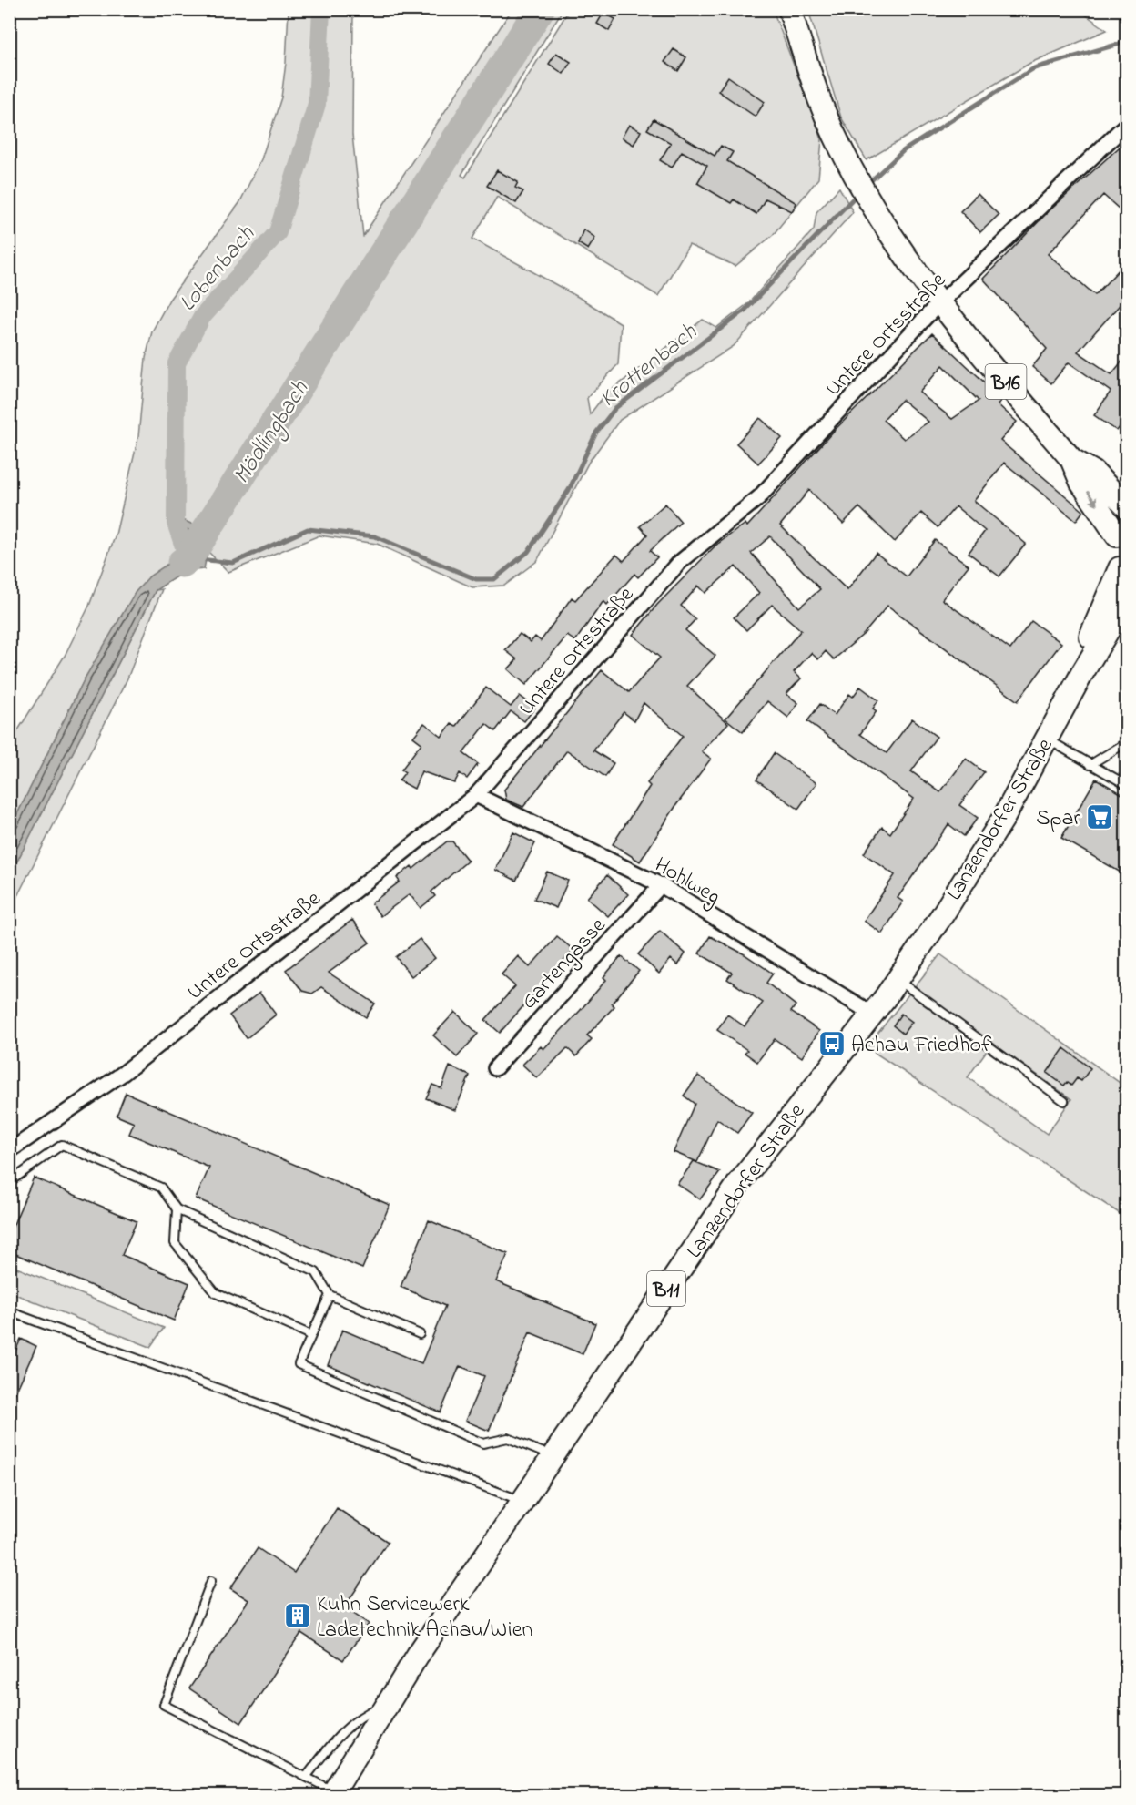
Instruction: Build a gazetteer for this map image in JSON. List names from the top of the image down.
{
  "streets": {
    "main road": ["B16", "Lanzendorfer Straße", "B11"],
    "street": ["Untere Ortsstraße", "Hohlweg", "Gartengasse"]
  },
  "crossings": [
    ["Untere Ortsstraße", "B16"],
    ["Untere Ortsstraße", "Hohlweg"],
    ["B16", "B11"],
    ["Lanzendorfer Straße", "Hohlweg"],
    ["Lanzendorfer Straße", "B11"],
    ["Hohlweg", "Gartengasse"]
  ],
  "water": ["Lobenbach", "Krottenbach", "Mödlingbach"],
  "places": {
    "supermarket": ["Spar"],
    "bus stop": ["Achau Friedhof"],
    "building": ["Kuhn Servicewerk Ladetechnik Achau/Wien"]
  }
}
